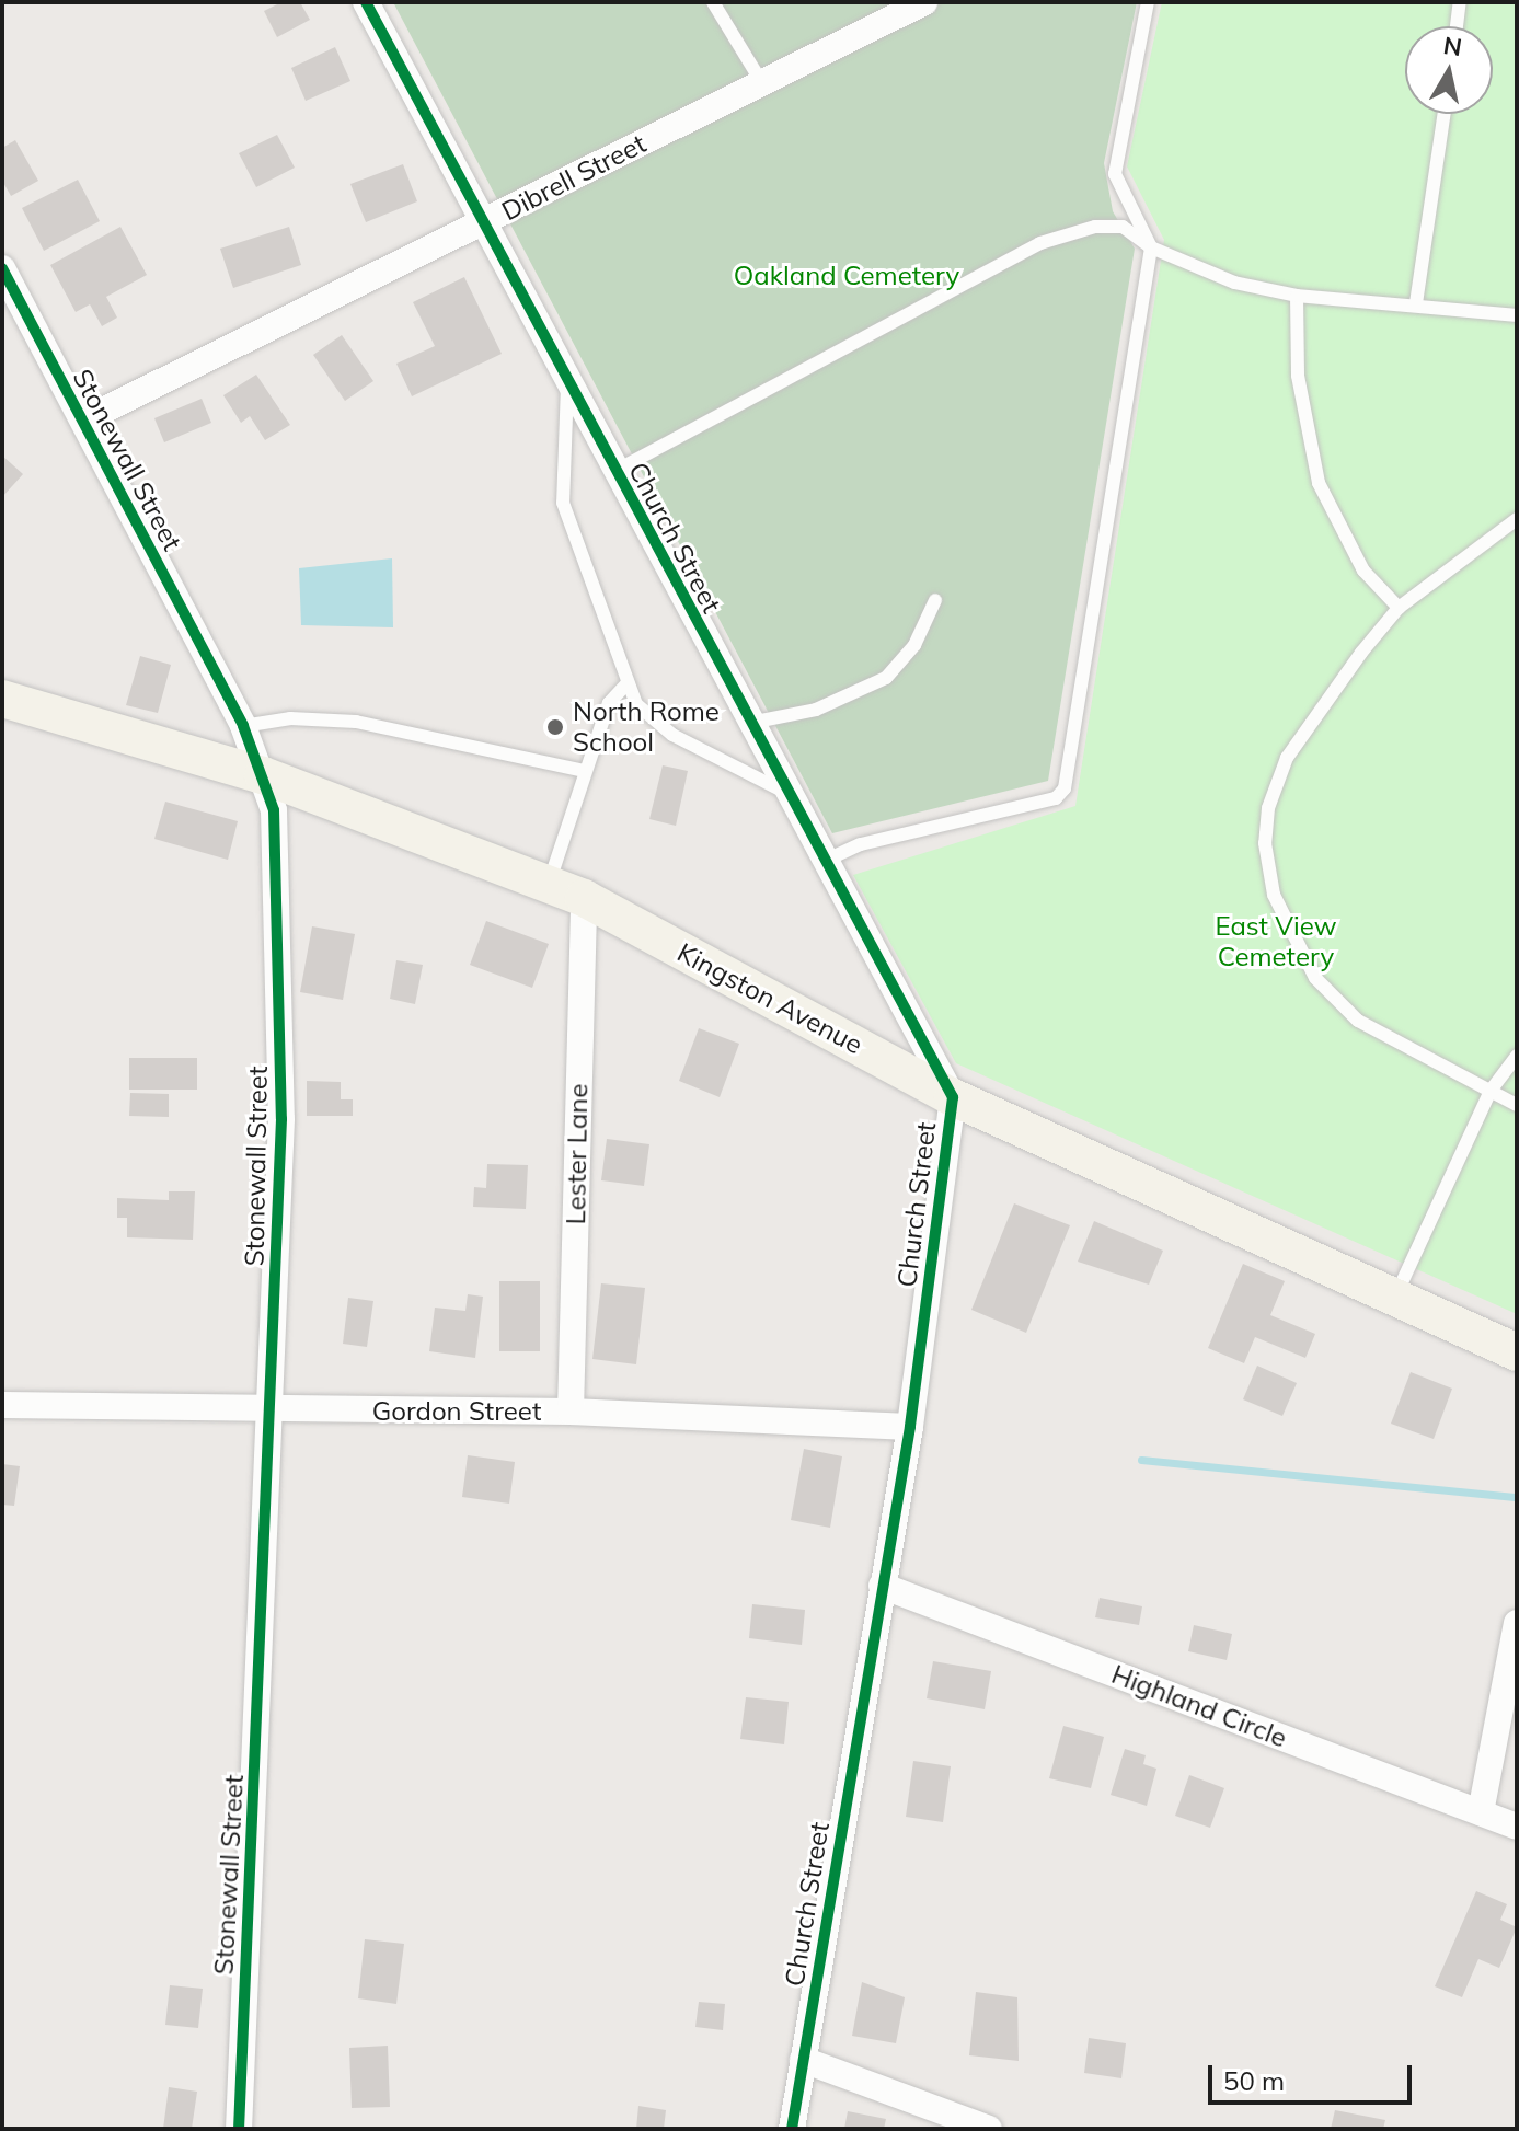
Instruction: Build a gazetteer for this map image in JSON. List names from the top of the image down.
{
  "streets": {
    "street": [
      "Dibrell Street",
      "Stonewall Street",
      "Church Street",
      "Kingston Avenue",
      "Lester Lane",
      "Gordon Street",
      "Highland Circle"
    ]
  },
  "crossings": [
    ["Dibrell Street", "Stonewall Street"],
    ["Dibrell Street", "Church Street"],
    ["Stonewall Street", "Kingston Avenue"],
    ["Stonewall Street", "Gordon Street"],
    ["Church Street", "Kingston Avenue"],
    ["Church Street", "Gordon Street"],
    ["Church Street", "Highland Circle"],
    ["Kingston Avenue", "Lester Lane"],
    ["Lester Lane", "Gordon Street"]
  ],
  "parks": ["Oakland Cemetery", "East View Cemetery"],
  "places": ["North Rome School"],
  "scale_bar": "50 m",
  "north": "top"
}
